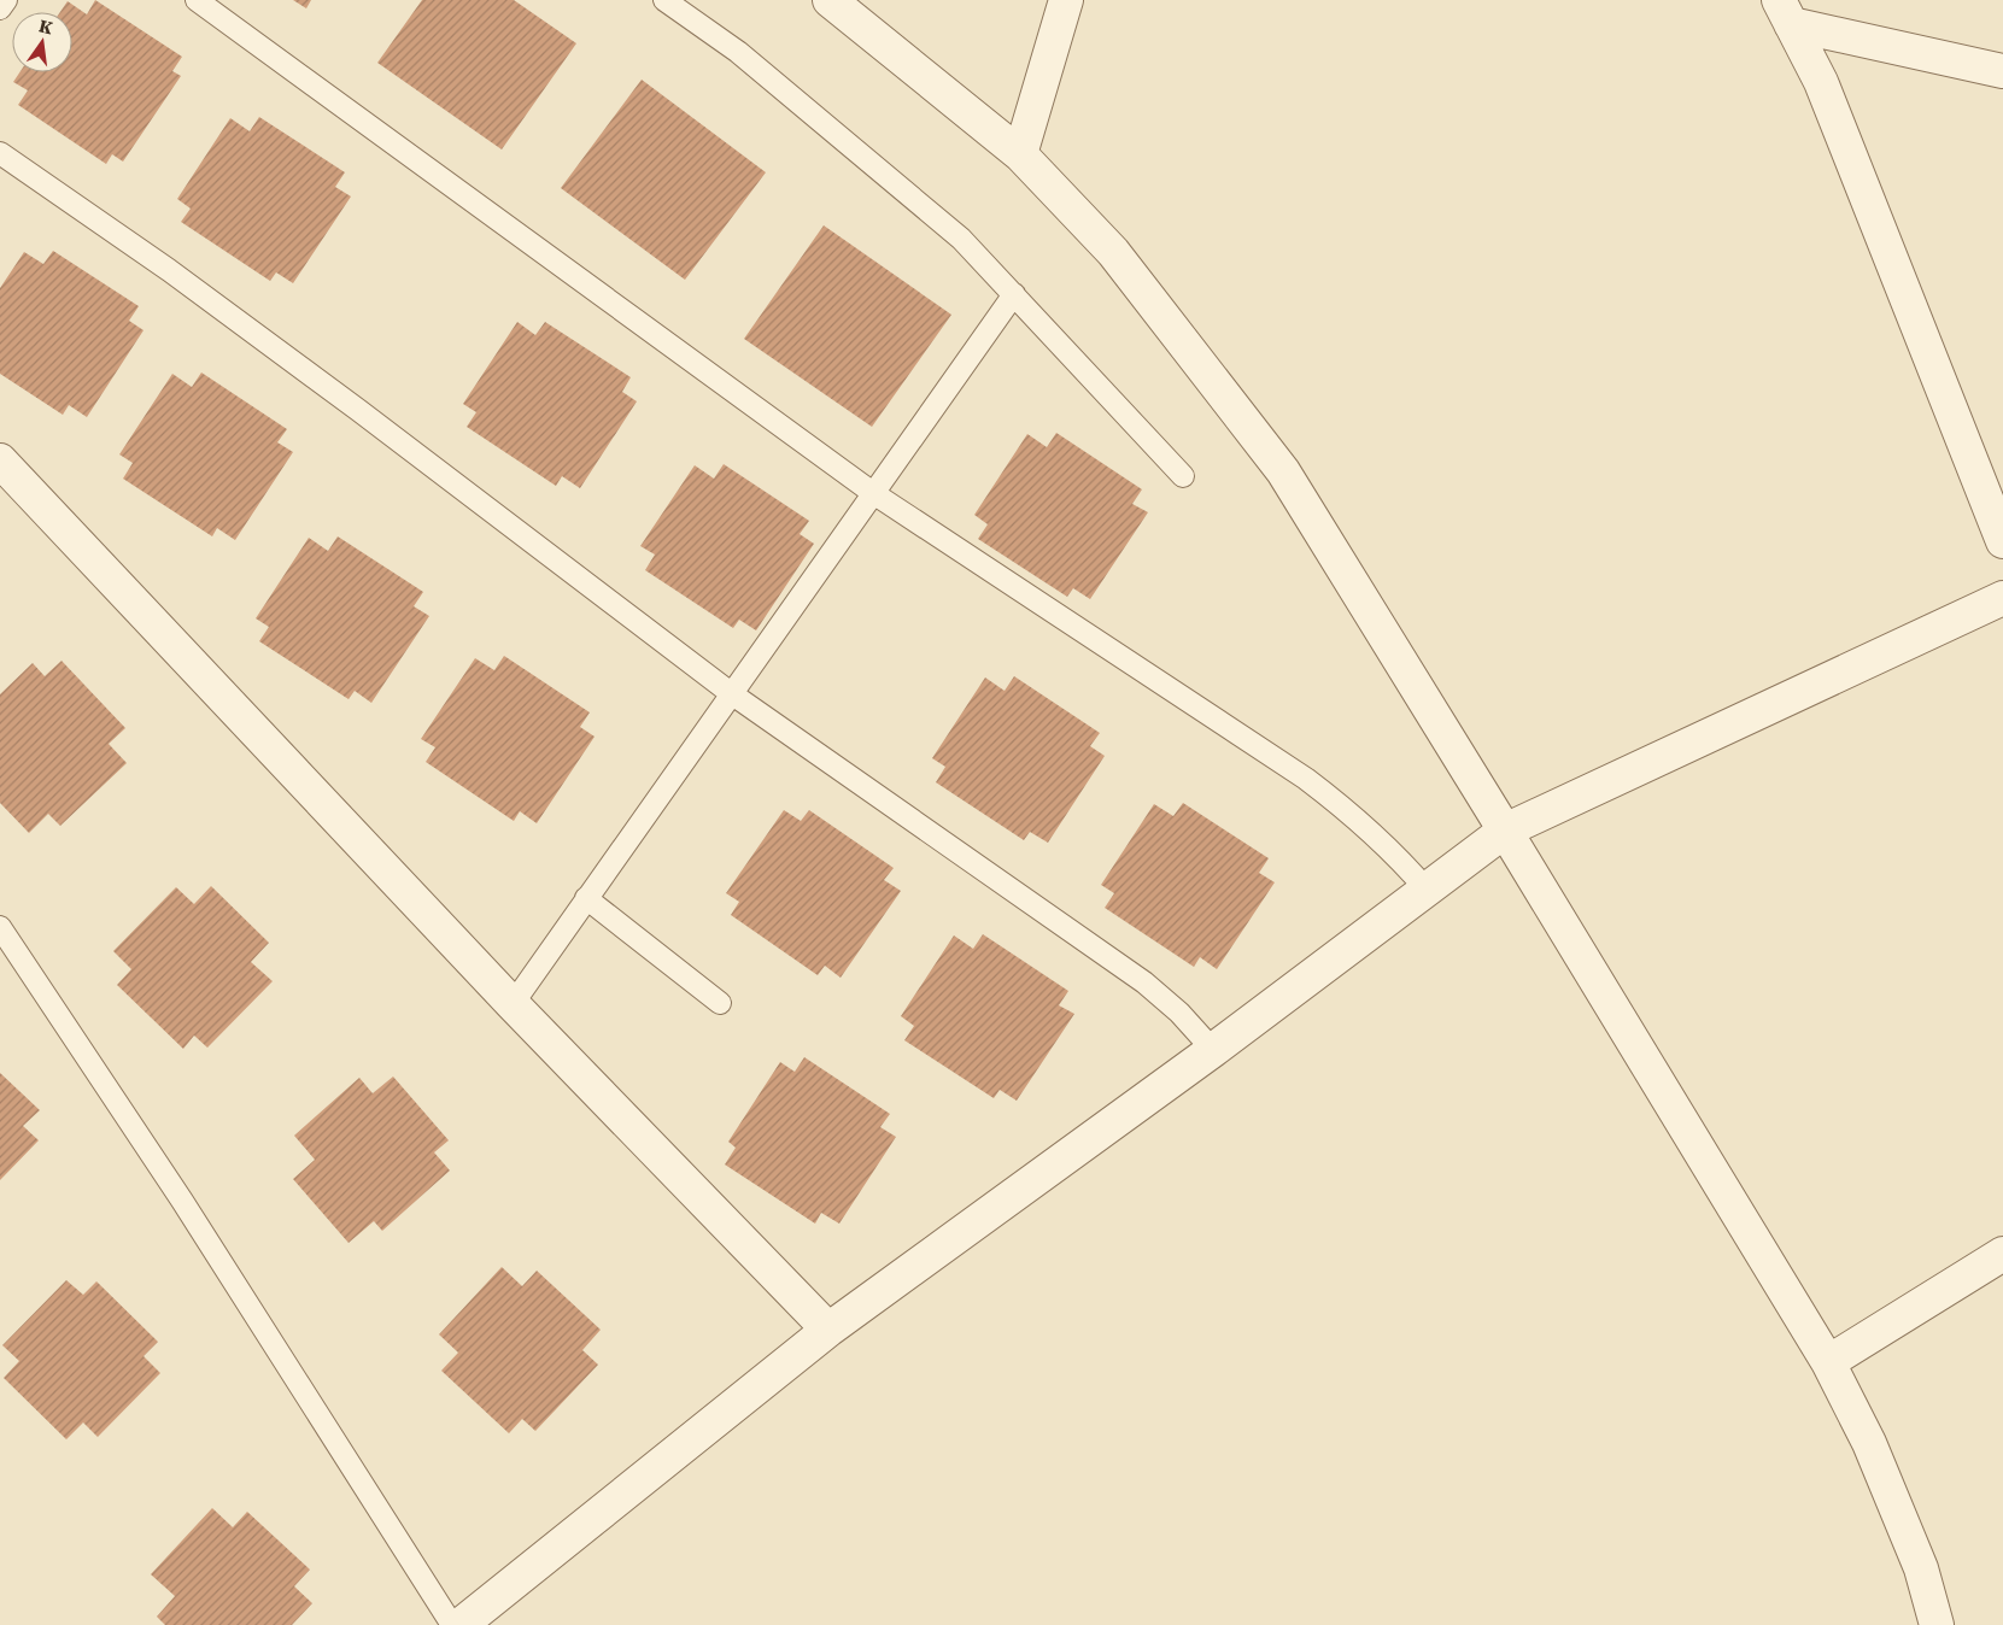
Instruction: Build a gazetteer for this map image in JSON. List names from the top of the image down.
{
  "north": "top"
}
